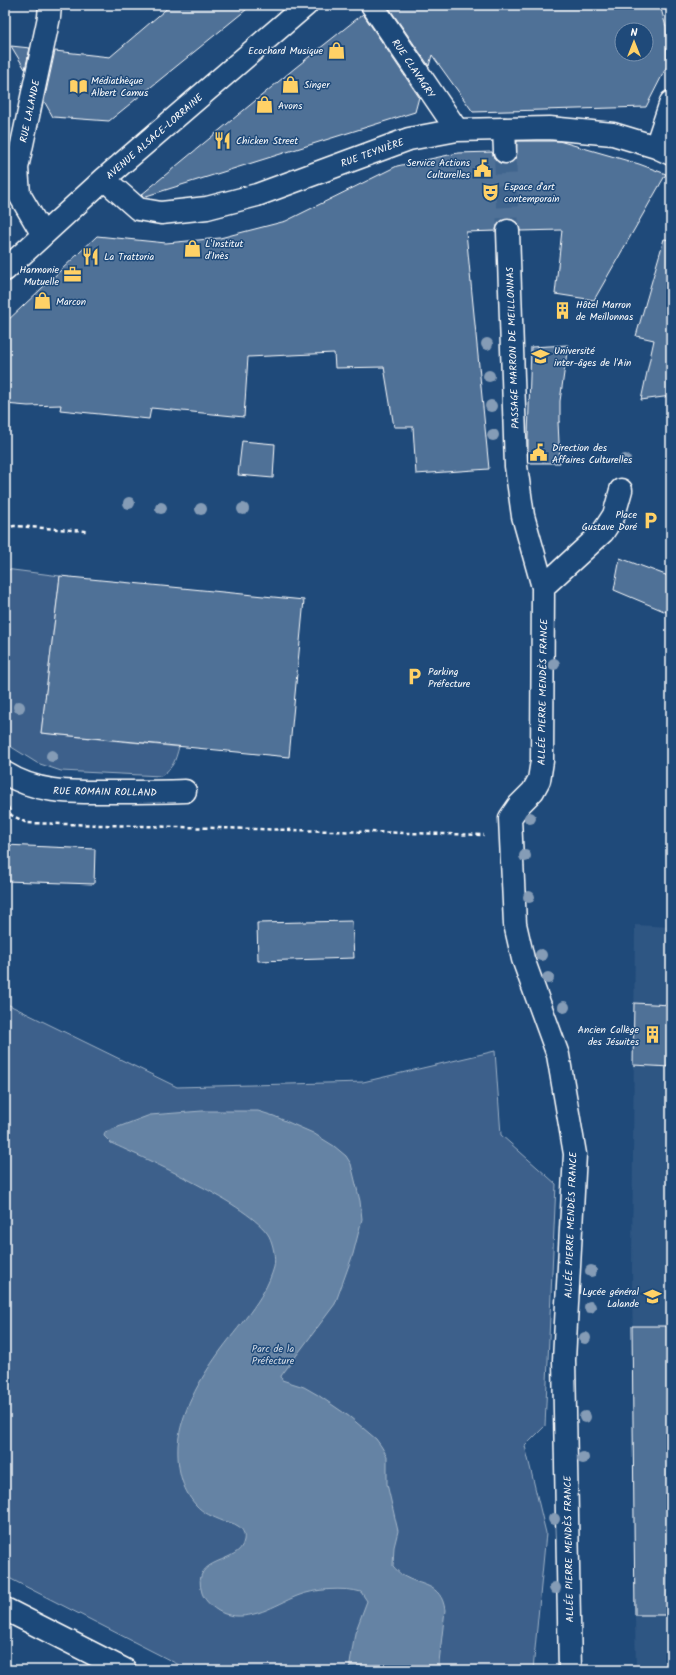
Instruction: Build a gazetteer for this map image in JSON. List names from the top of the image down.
{
  "streets": {
    "street": [
      "RUE CLAVAGRY",
      "RUE LALANDE",
      "AVENUE ALSACE-LORRAINE",
      "RUE TEYNIÈRE",
      "PASSAGE MARRON DE MEILLONNAS",
      "ALLÉE PIERRE MENDÈS FRANCE",
      "RUE ROMAIN ROLLAND"
    ]
  },
  "crossings": [
    ["RUE CLAVAGRY", "RUE TEYNIÈRE"],
    ["RUE LALANDE", "AVENUE ALSACE-LORRAINE"],
    ["AVENUE ALSACE-LORRAINE", "RUE TEYNIÈRE"],
    ["PASSAGE MARRON DE MEILLONNAS", "ALLÉE PIERRE MENDÈS FRANCE"]
  ],
  "parks": ["Parc de la Préfecture"],
  "places": {
    "shop": [
      "Ecochard Musique",
      "Singer",
      "Avons",
      "L'Institut d'Inès",
      "Marcon"
    ],
    "library": ["Médiathèque Albert Camus"],
    "restaurant": ["Chicken Street", "La Trattoria"],
    "public building": ["Service Actions Culturelles", "Direction des Affaires Culturelles"],
    "theatre": ["Espace d'art contemporain"],
    "office": ["Harmonie Mutuelle"],
    "building": ["Hôtel Marron de Meillonnas", "Ancien Collège des Jésuites"],
    "school or university": ["Université inter-âges de l'Ain", "Lycée général Lalande"],
    "parking": ["Place Gustave Doré", "Parking Préfecture"]
  },
  "north": "top"
}
